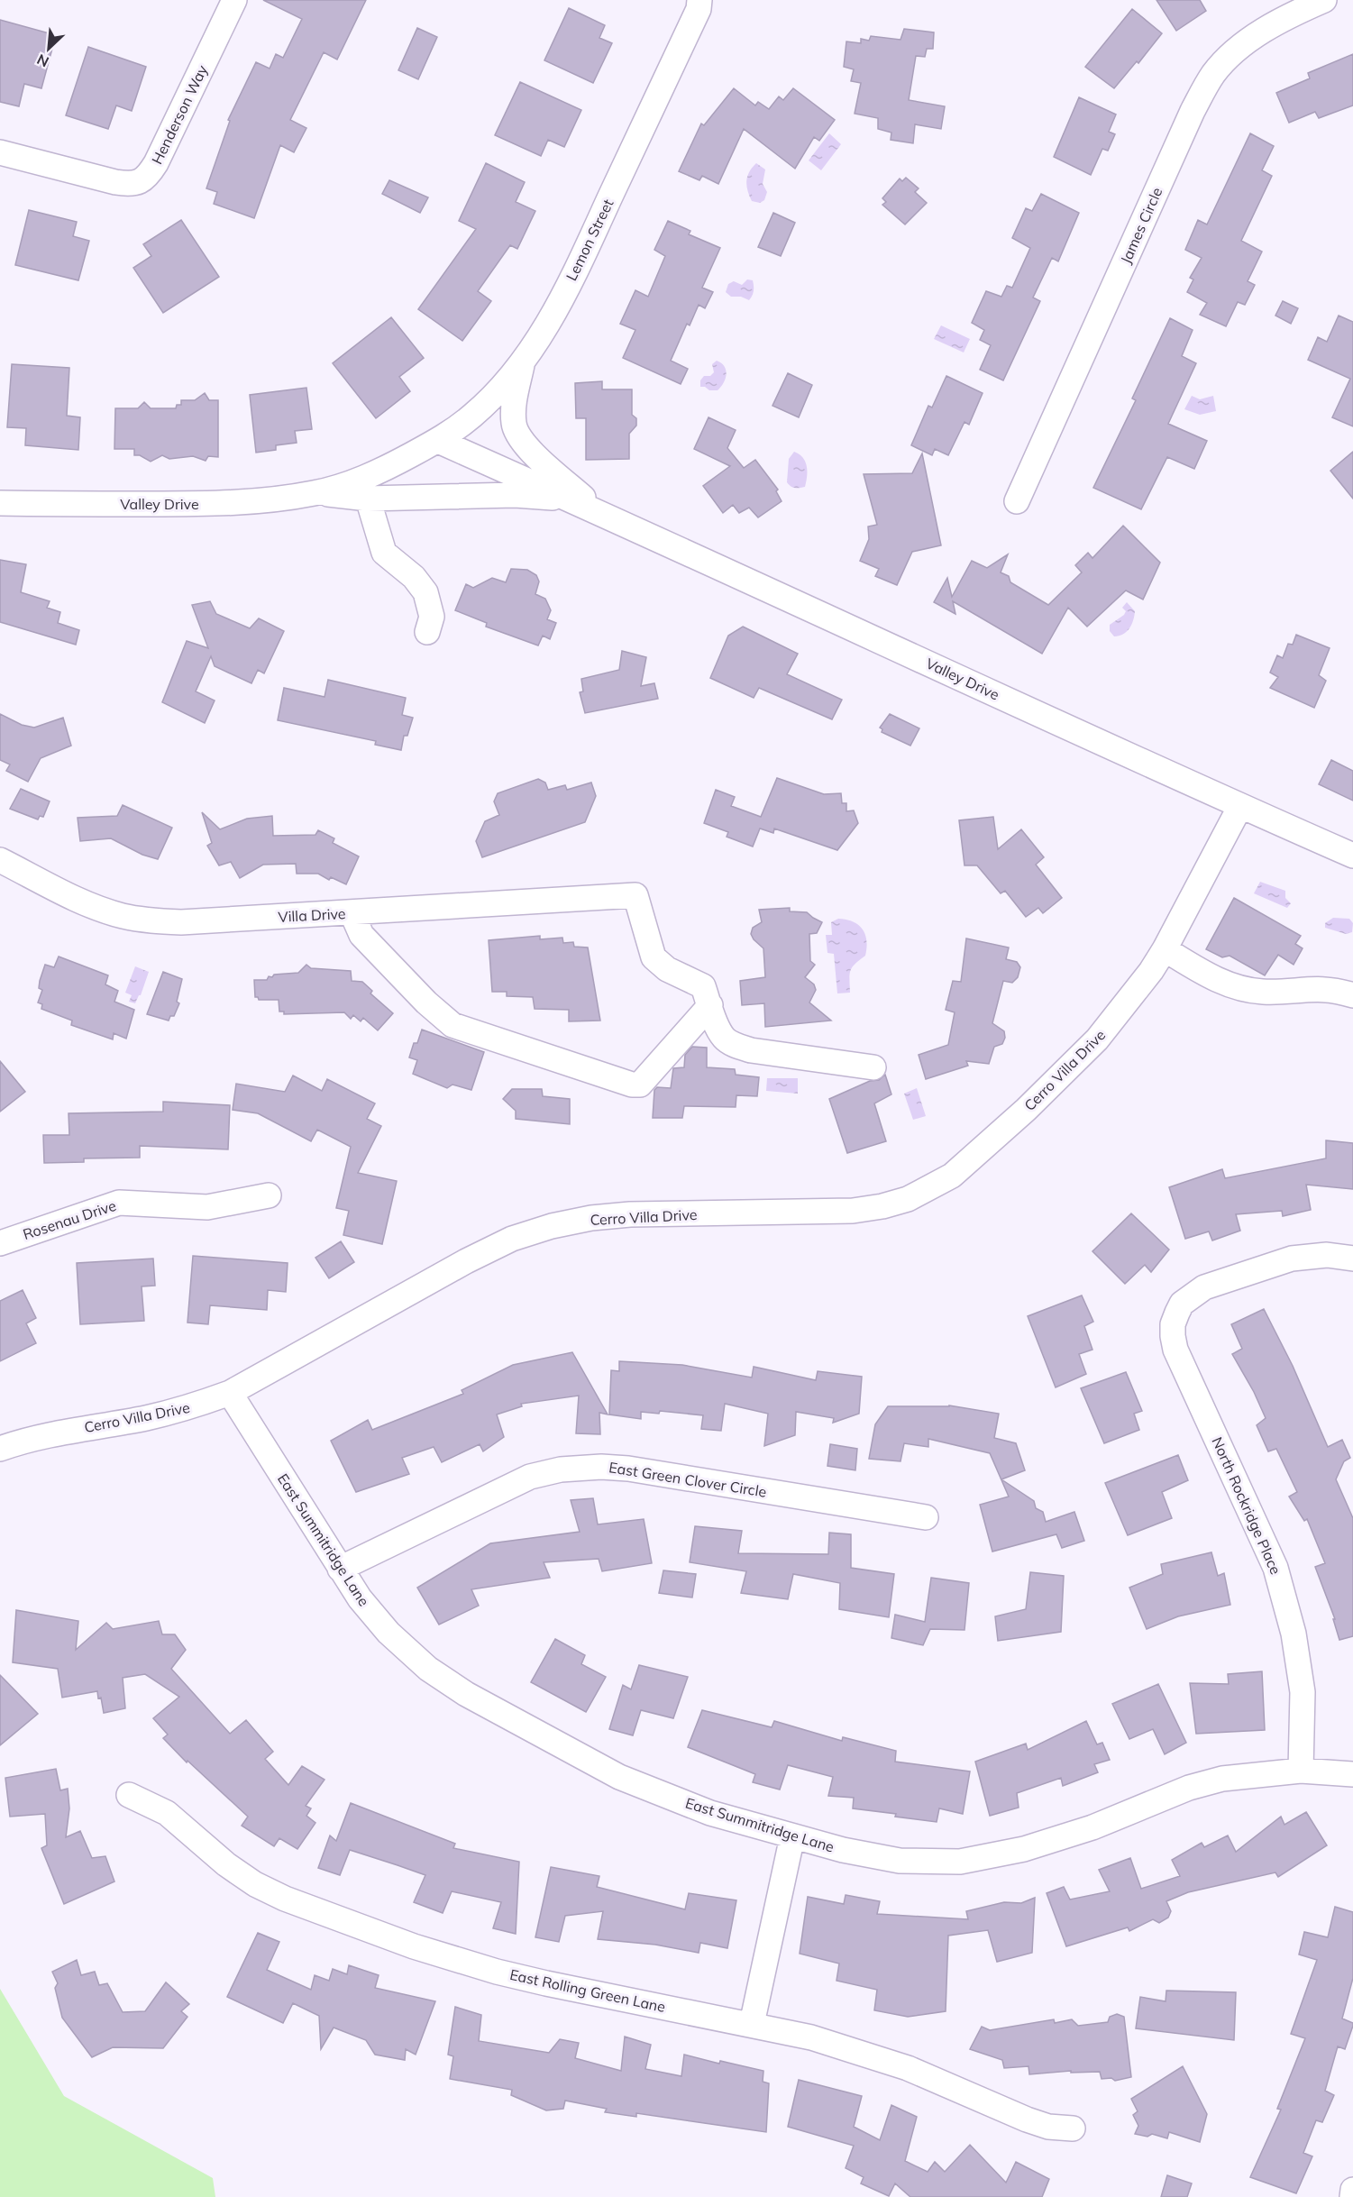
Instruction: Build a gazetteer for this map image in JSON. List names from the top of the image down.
{
  "streets": {
    "street": [
      "Henderson Way",
      "James Circle",
      "Lemon Street",
      "Valley Drive",
      "Villa Drive",
      "Cerro Villa Drive",
      "Rosenau Drive",
      "East Green Clover Circle",
      "North Rockridge Place",
      "East Summitridge Lane",
      "East Rolling Green Lane"
    ]
  },
  "crossings": [
    ["Lemon Street", "Valley Drive"],
    ["Valley Drive", "Cerro Villa Drive"],
    ["Cerro Villa Drive", "East Summitridge Lane"],
    ["East Green Clover Circle", "East Summitridge Lane"],
    ["North Rockridge Place", "East Summitridge Lane"]
  ],
  "north": "bottom left"
}
